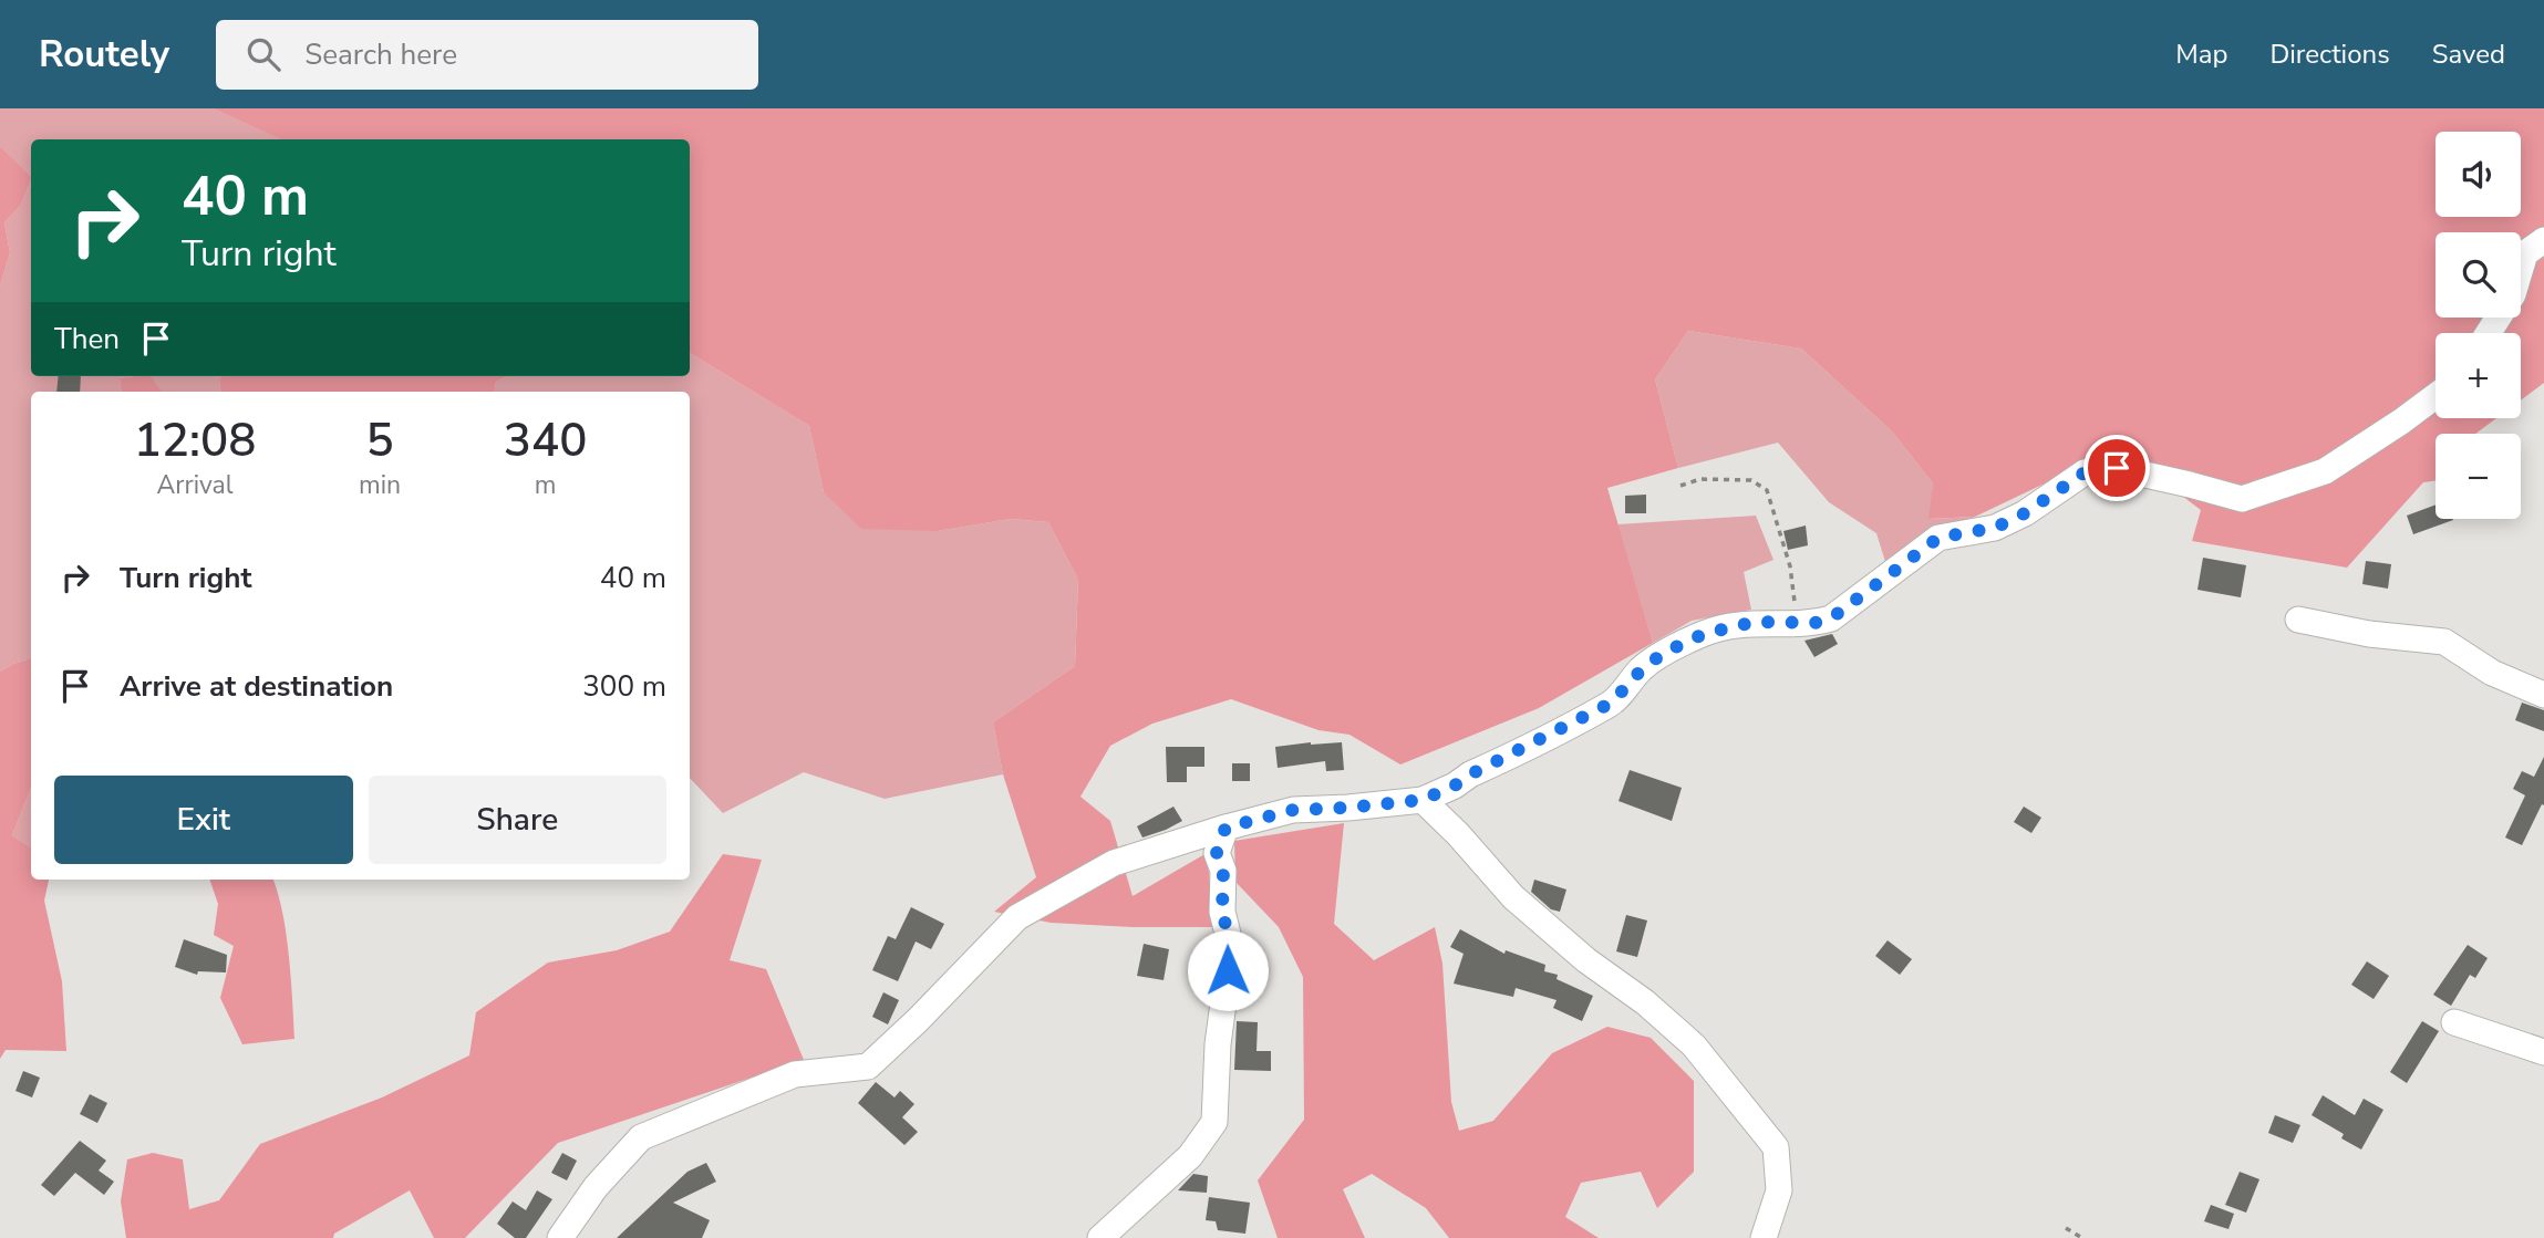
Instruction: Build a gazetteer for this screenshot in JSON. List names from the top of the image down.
{
  "page": {
    "header": "Routely",
    "search": "Search here",
    "nav": ["Map", "Directions", "Saved"],
    "map_buttons": ["+", "−"],
    "turn": ["40 m", "Turn right"],
    "then": "Then",
    "eta": [
      "12:08",
      "Arrival",
      "5",
      "min",
      "340",
      "m"
    ],
    "list": [
      {
        "name": "Turn right",
        "value": "40 m"
      },
      {
        "name": "Arrive at destination",
        "value": "300 m"
      }
    ],
    "buttons": ["Exit", "Share"]
  }
}
